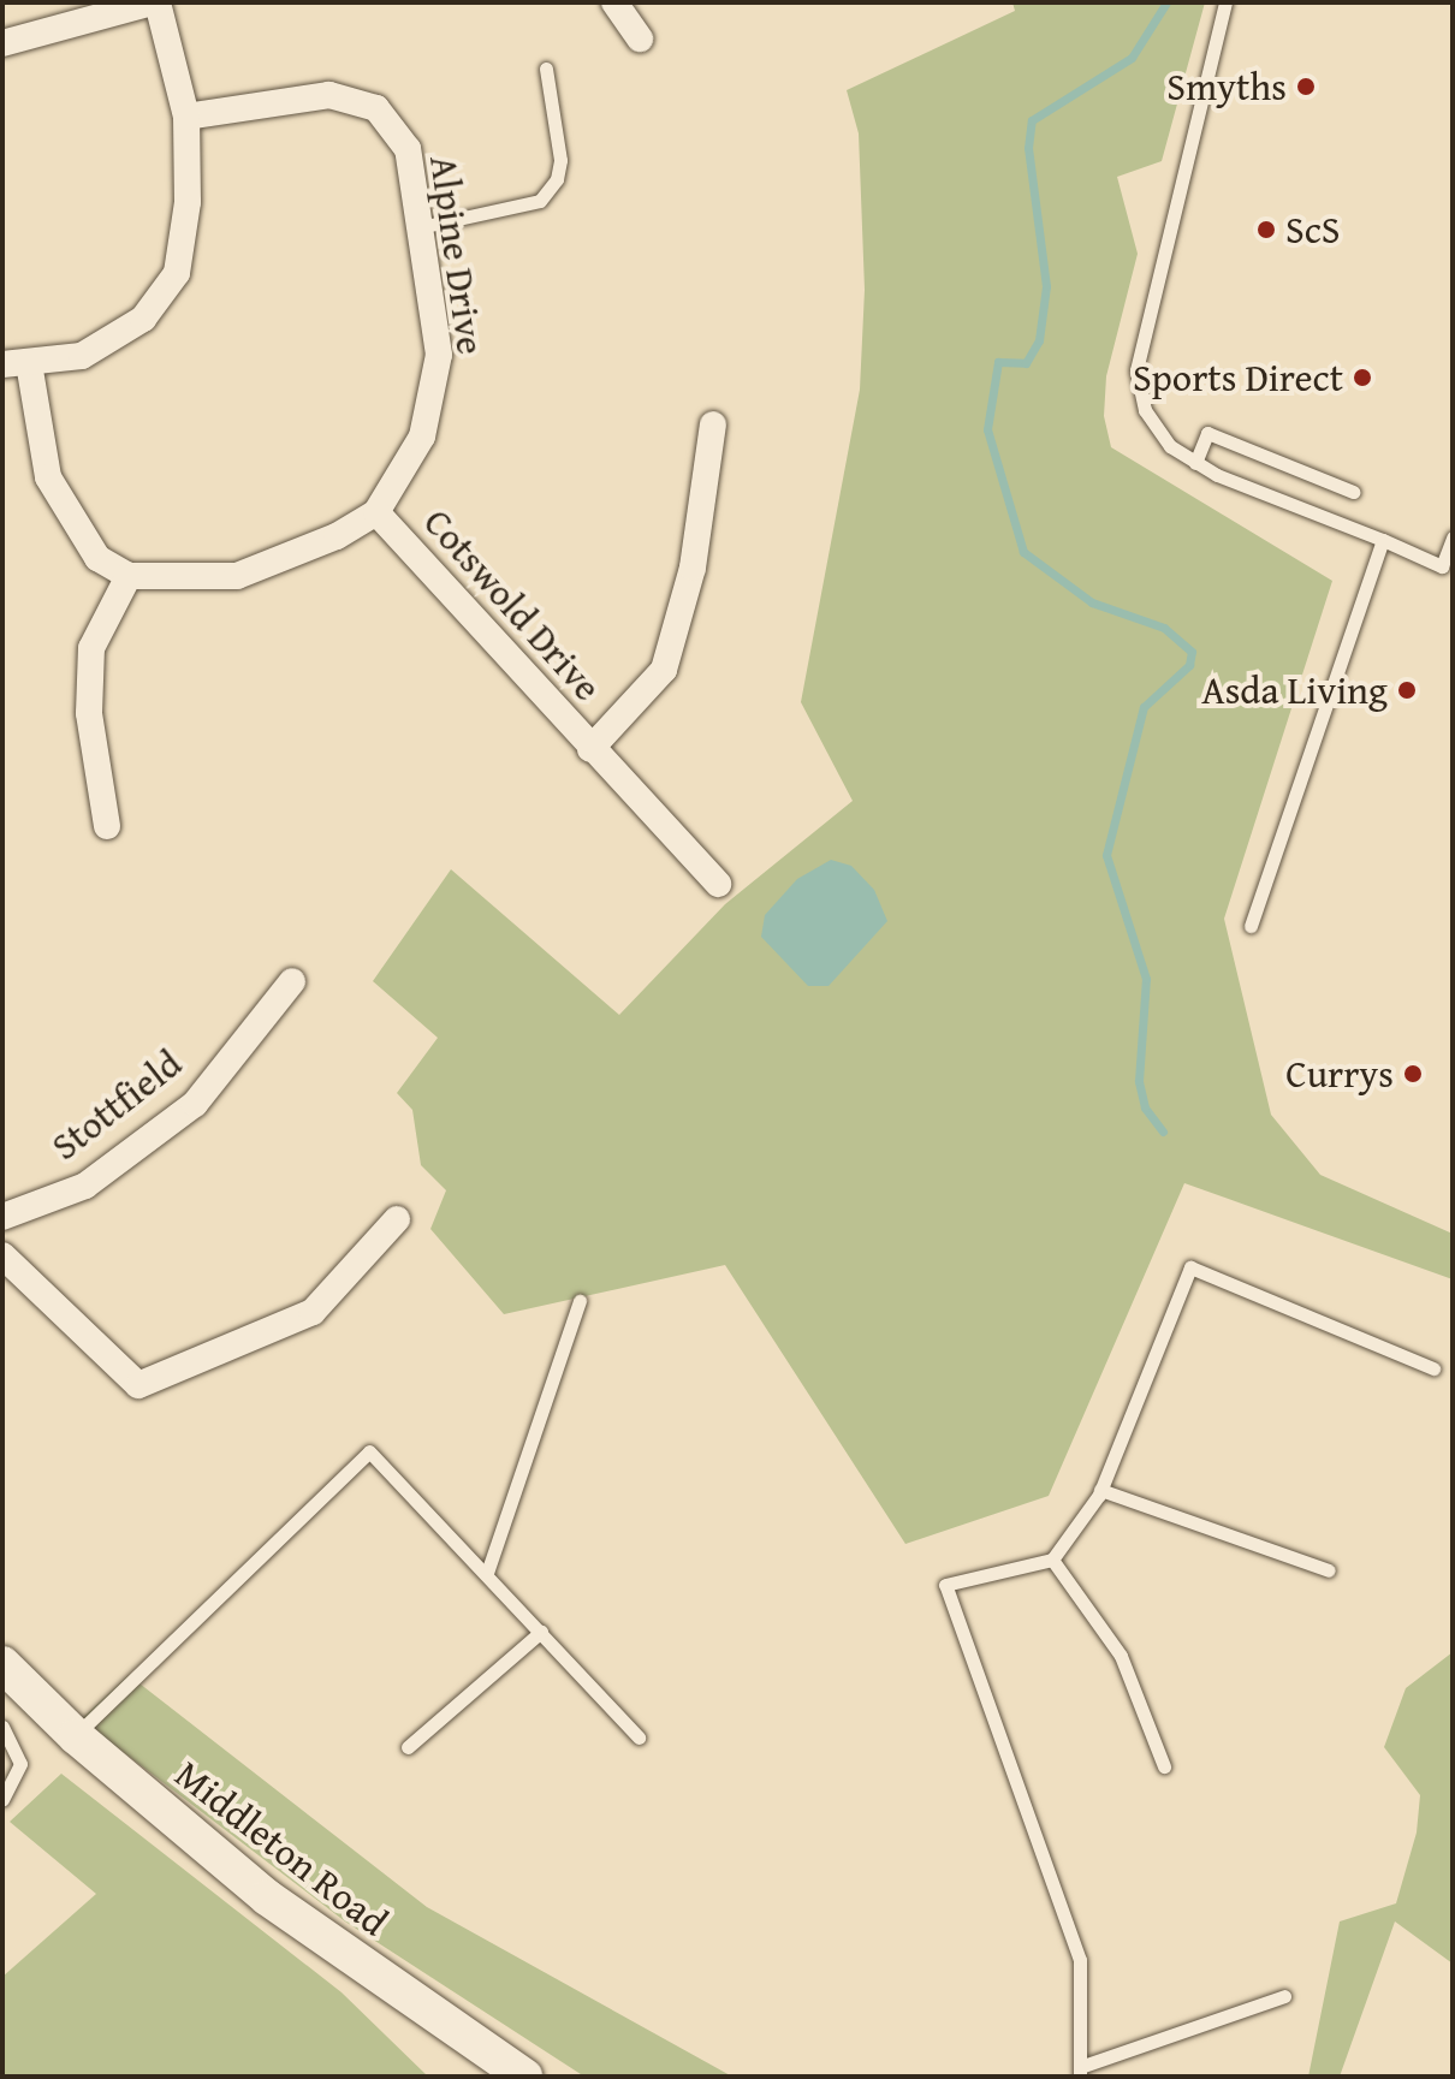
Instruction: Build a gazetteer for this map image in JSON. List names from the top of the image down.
{
  "streets": {
    "main road": ["Middleton Road"],
    "street": ["Alpine Drive", "Cotswold Drive", "Stottfield"]
  },
  "crossings": [
    ["Alpine Drive", "Cotswold Drive"]
  ],
  "places": [
    "Smyths",
    "ScS",
    "Sports Direct",
    "Asda Living",
    "Currys"
  ]
}
